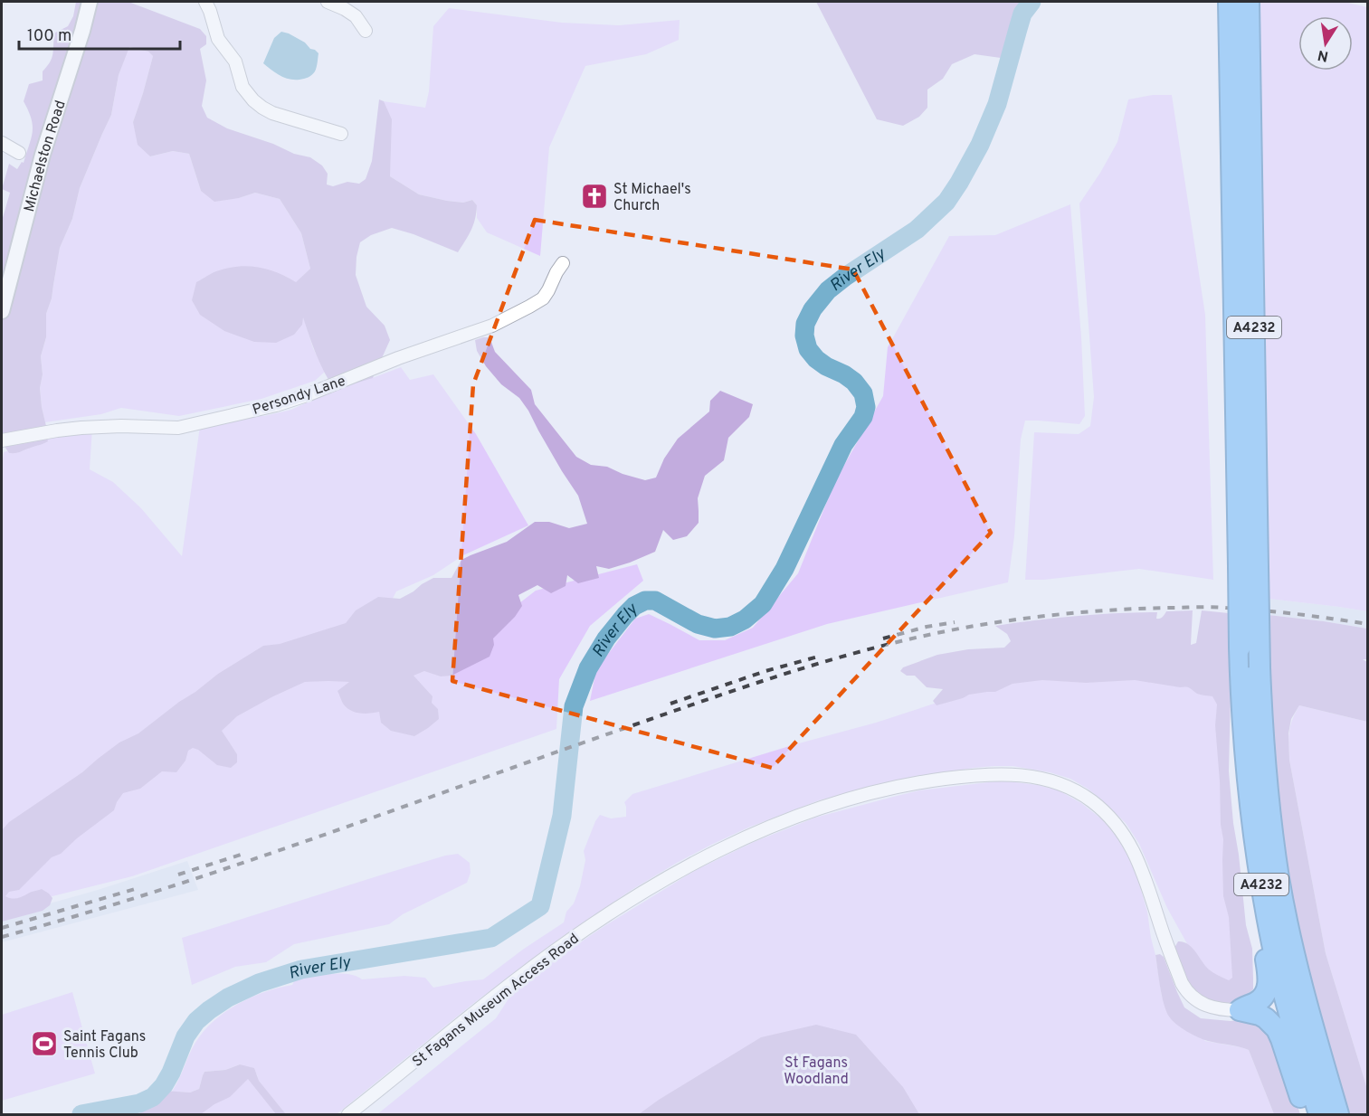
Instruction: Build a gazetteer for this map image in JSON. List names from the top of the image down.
{
  "streets": {
    "highway": ["A4232"],
    "street": ["Michaelston Road", "Persondy Lane", "St Fagans Museum Access Road"]
  },
  "water": ["River Ely"],
  "parks": ["St Fagans Woodland"],
  "places": {
    "church": ["St Michael's Church"],
    "sports": ["Saint Fagans Tennis Club"]
  },
  "scale_bar": "100 m",
  "north": "bottom"
}
